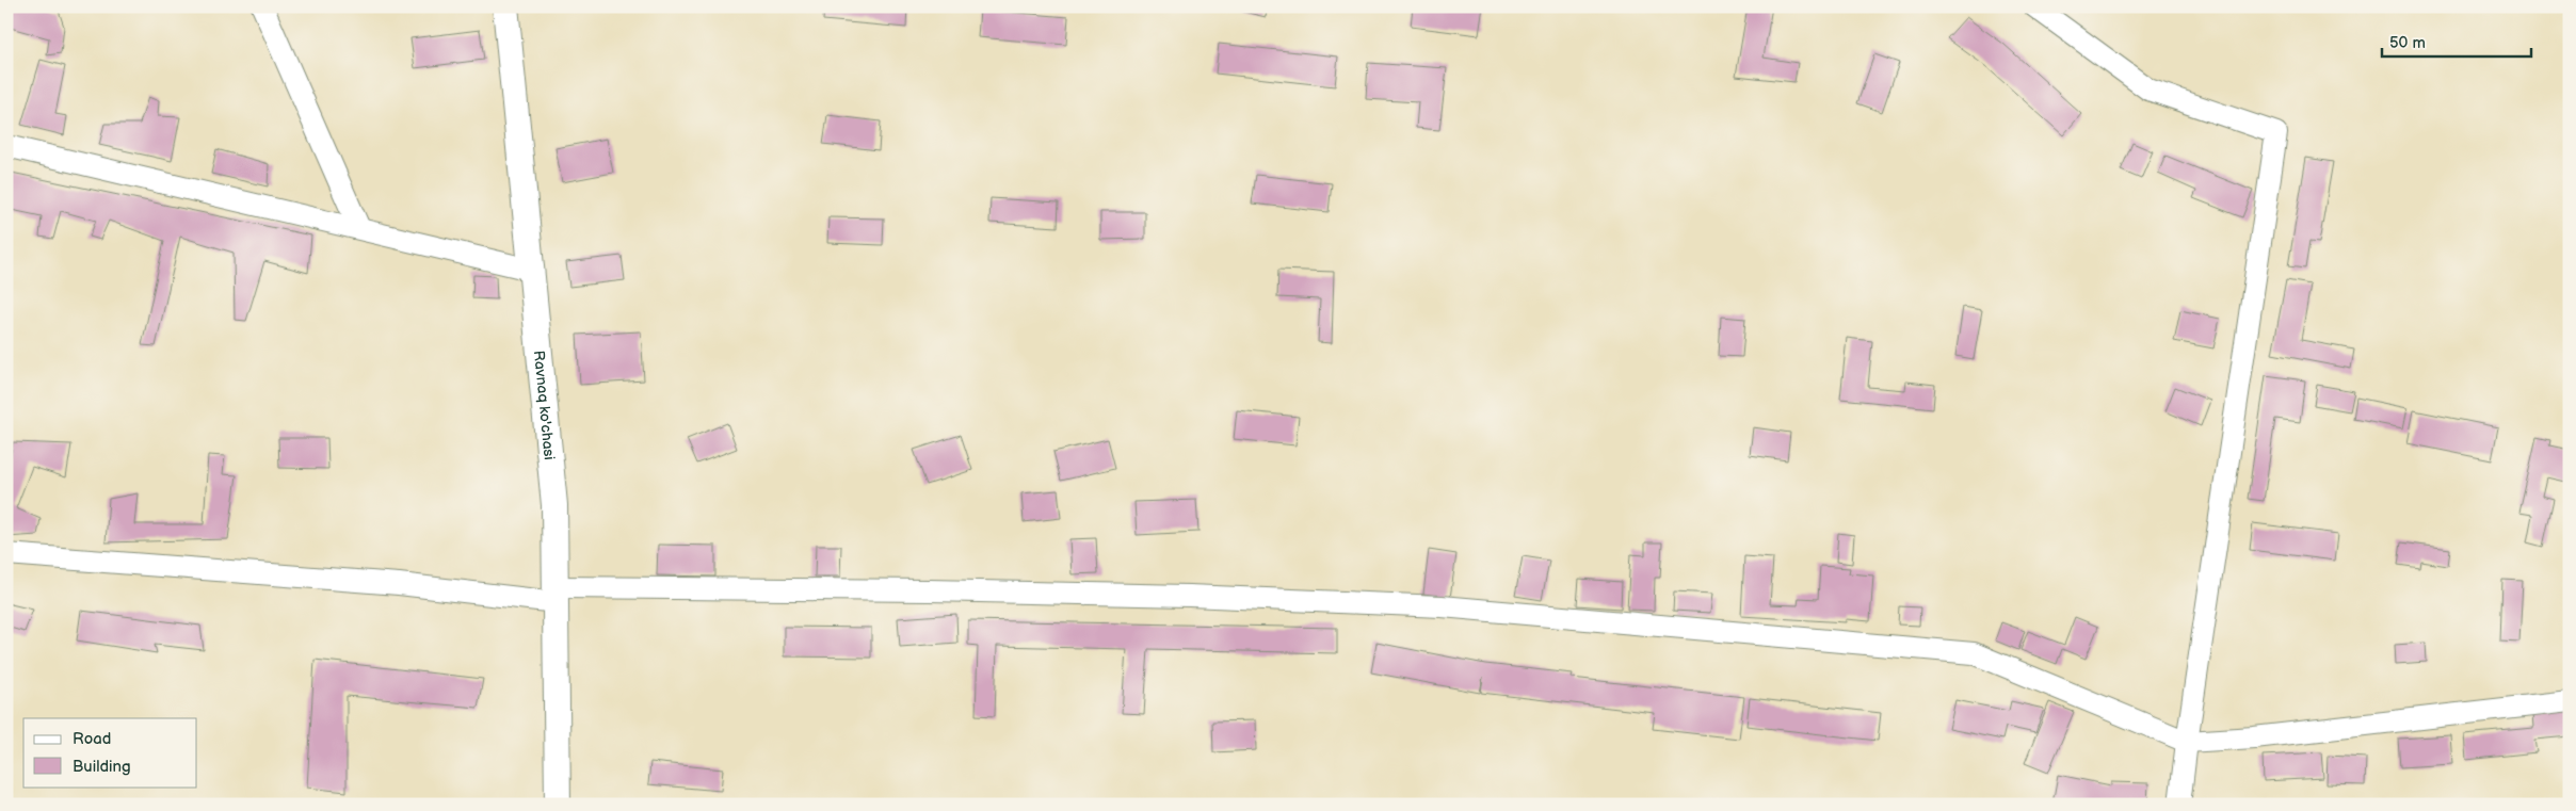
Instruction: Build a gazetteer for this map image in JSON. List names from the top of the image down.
{
  "streets": {
    "street": ["Ravnaq ko'chasi"]
  },
  "legend": ["Road", "Building"],
  "scale_bar": "50 m"
}
